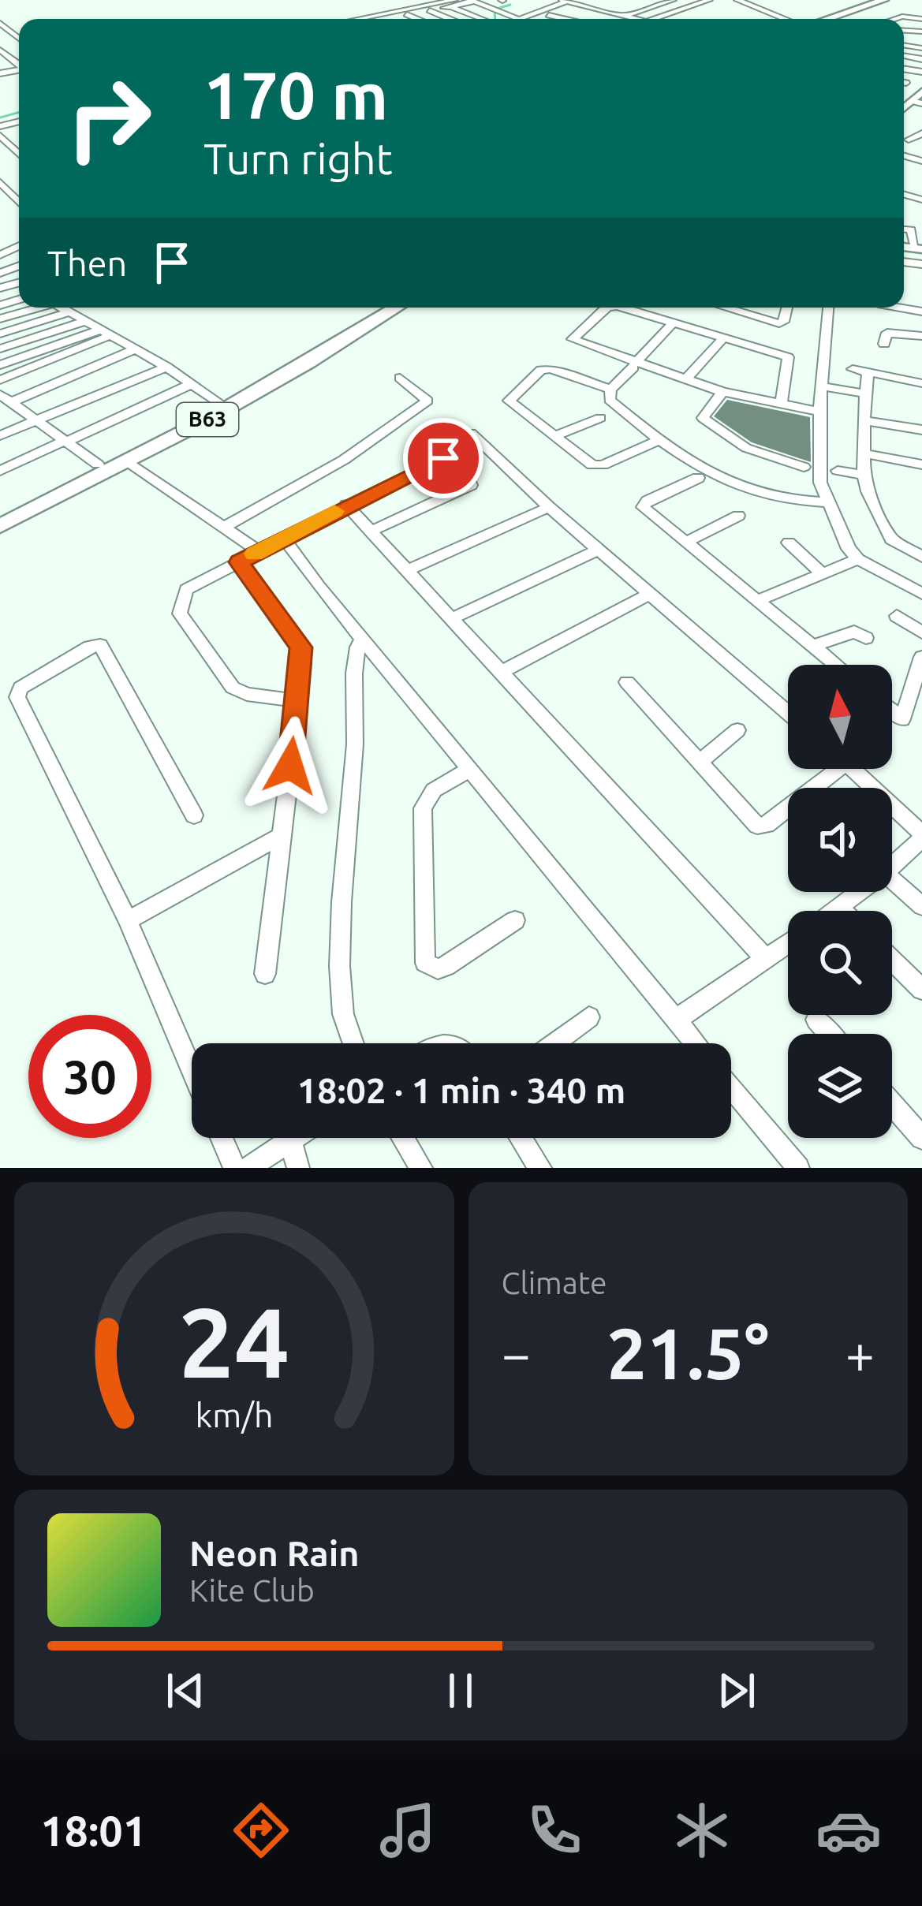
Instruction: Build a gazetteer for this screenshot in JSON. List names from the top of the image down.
{
  "streets": {
    "highway": ["B63"]
  },
  "north": "top",
  "page": {
    "turn": ["170 m", "Turn right"],
    "then": "Then",
    "limit": "30",
    "trip": "18:02 · 1 min · 340 m",
    "tile": "Climate",
    "heat": ["−", "21.5°", "+"],
    "song": ["Neon Rain", "Kite Club"],
    "tabs": "18:01",
    "gauge": ["24", "km/h"]
  }
}
